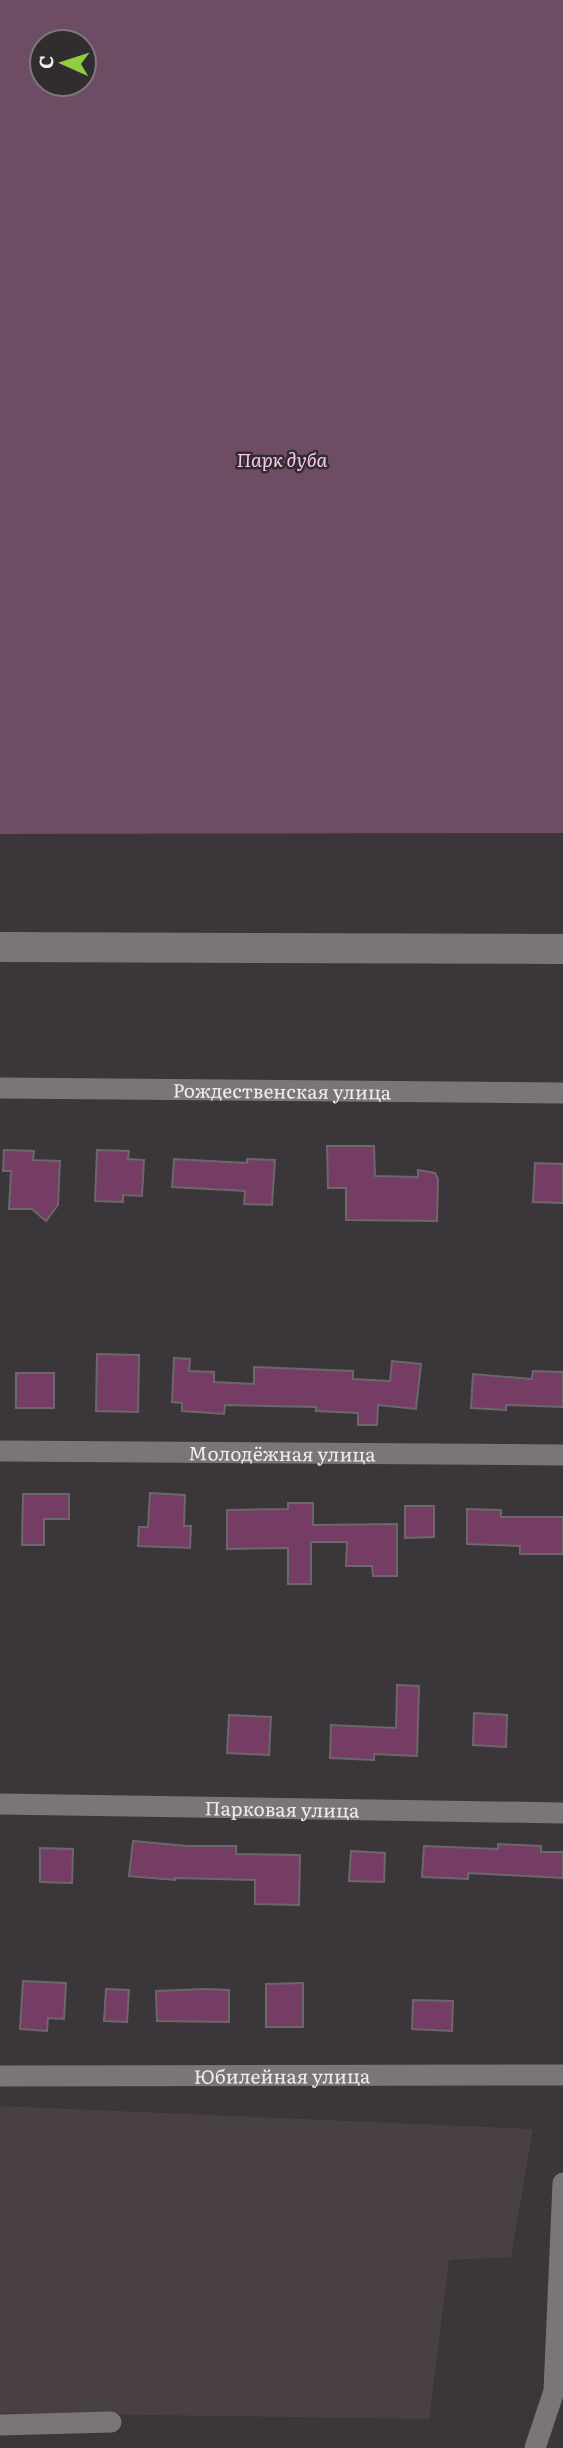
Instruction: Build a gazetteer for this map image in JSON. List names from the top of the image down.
{
  "streets": {
    "street": [
      "Рождественская улица",
      "Молодёжная улица",
      "Парковая улица",
      "Юбилейная улица"
    ]
  },
  "parks": ["Парк дуба"],
  "north": "left"
}
